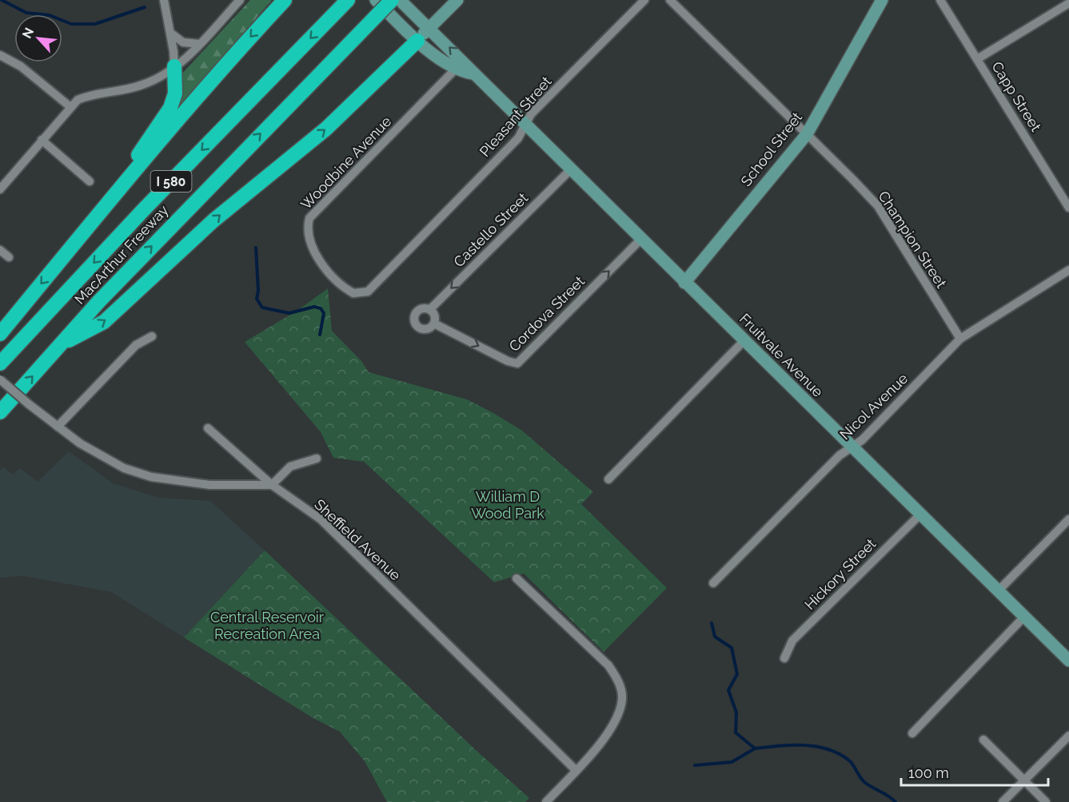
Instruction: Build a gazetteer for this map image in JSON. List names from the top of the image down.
{
  "streets": {
    "highway": ["I 580", "MacArthur Freeway"],
    "main road": ["School Street", "Fruitvale Avenue"],
    "street": [
      "Capp Street",
      "Pleasant Street",
      "Woodbine Avenue",
      "Castello Street",
      "Champion Street",
      "Cordova Street",
      "Nicol Avenue",
      "Sheffield Avenue",
      "Hickory Street"
    ]
  },
  "crossings": [
    ["Pleasant Street", "Woodbine Avenue"],
    ["Pleasant Street", "Fruitvale Avenue"],
    ["School Street", "Champion Street"],
    ["School Street", "Fruitvale Avenue"],
    ["Woodbine Avenue", "Fruitvale Avenue"],
    ["Castello Street", "Cordova Street"],
    ["Castello Street", "Fruitvale Avenue"],
    ["Champion Street", "Nicol Avenue"],
    ["Cordova Street", "Fruitvale Avenue"],
    ["Fruitvale Avenue", "Nicol Avenue"],
    ["Fruitvale Avenue", "Hickory Street"]
  ],
  "one_way": ["Castello Street", "Cordova Street"],
  "parks": ["William D Wood Park", "Central Reservoir Recreation Area"],
  "scale_bar": "100 m",
  "north": "top left"
}
